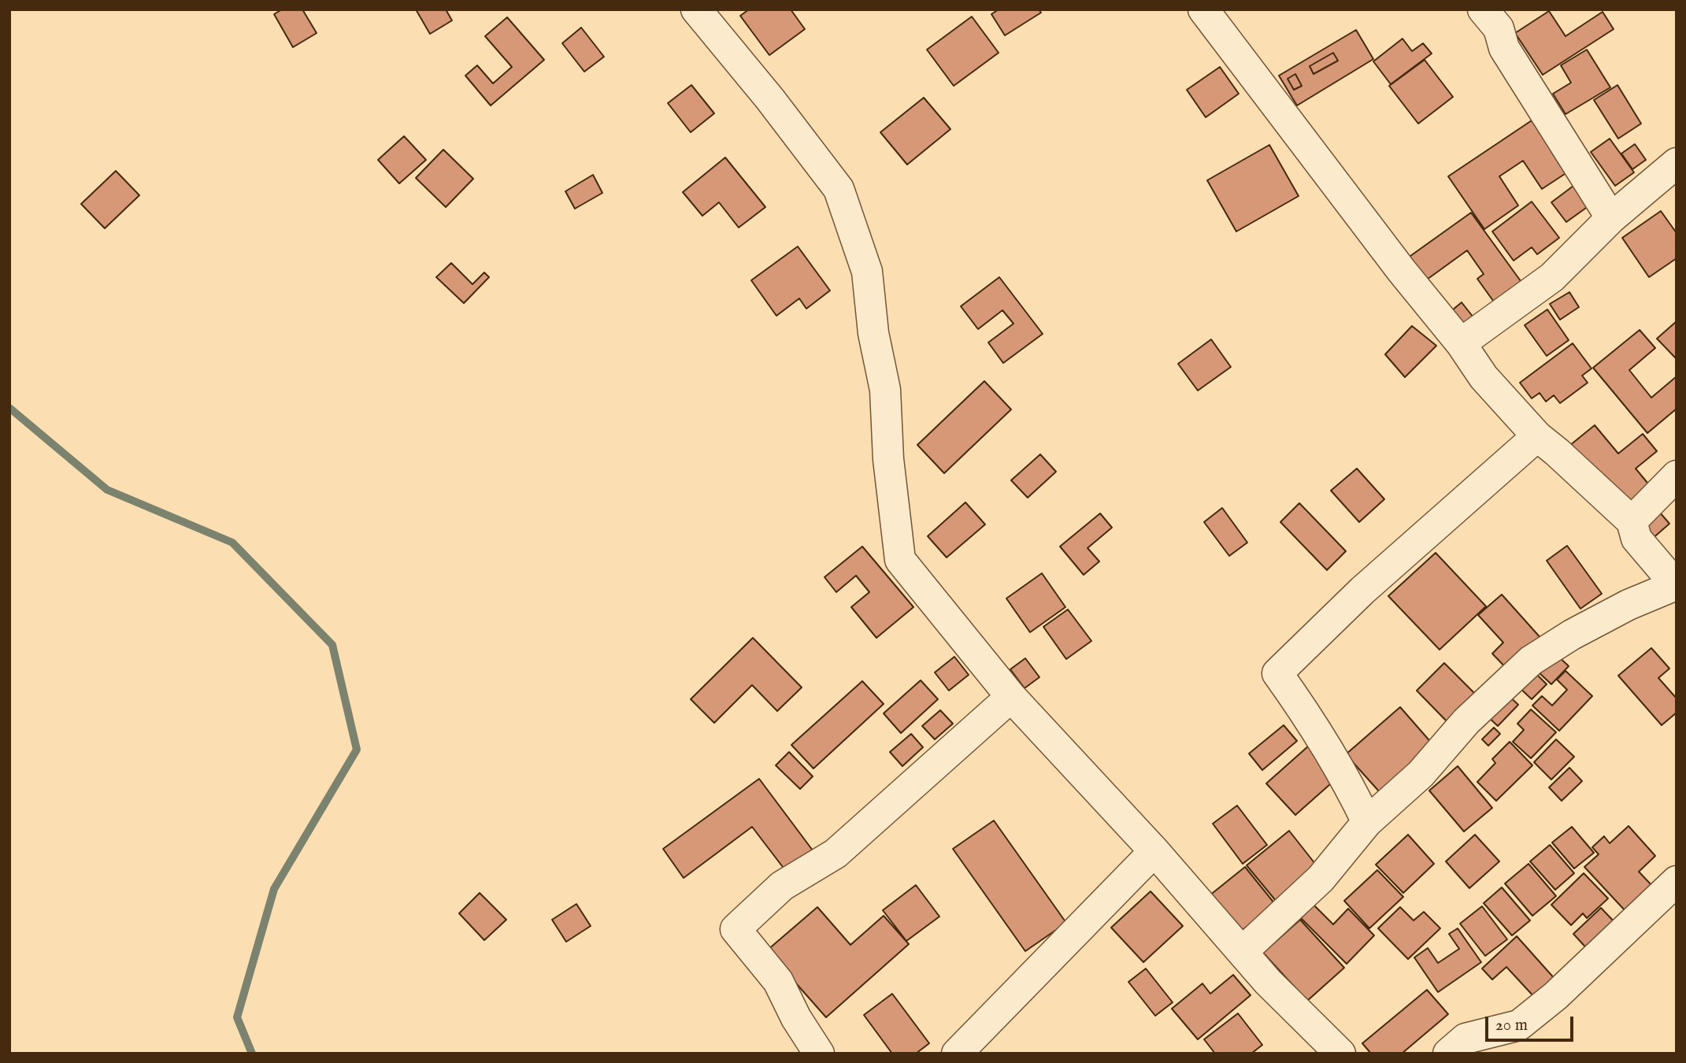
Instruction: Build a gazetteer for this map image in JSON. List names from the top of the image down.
{
  "scale_bar": "20 m"
}
